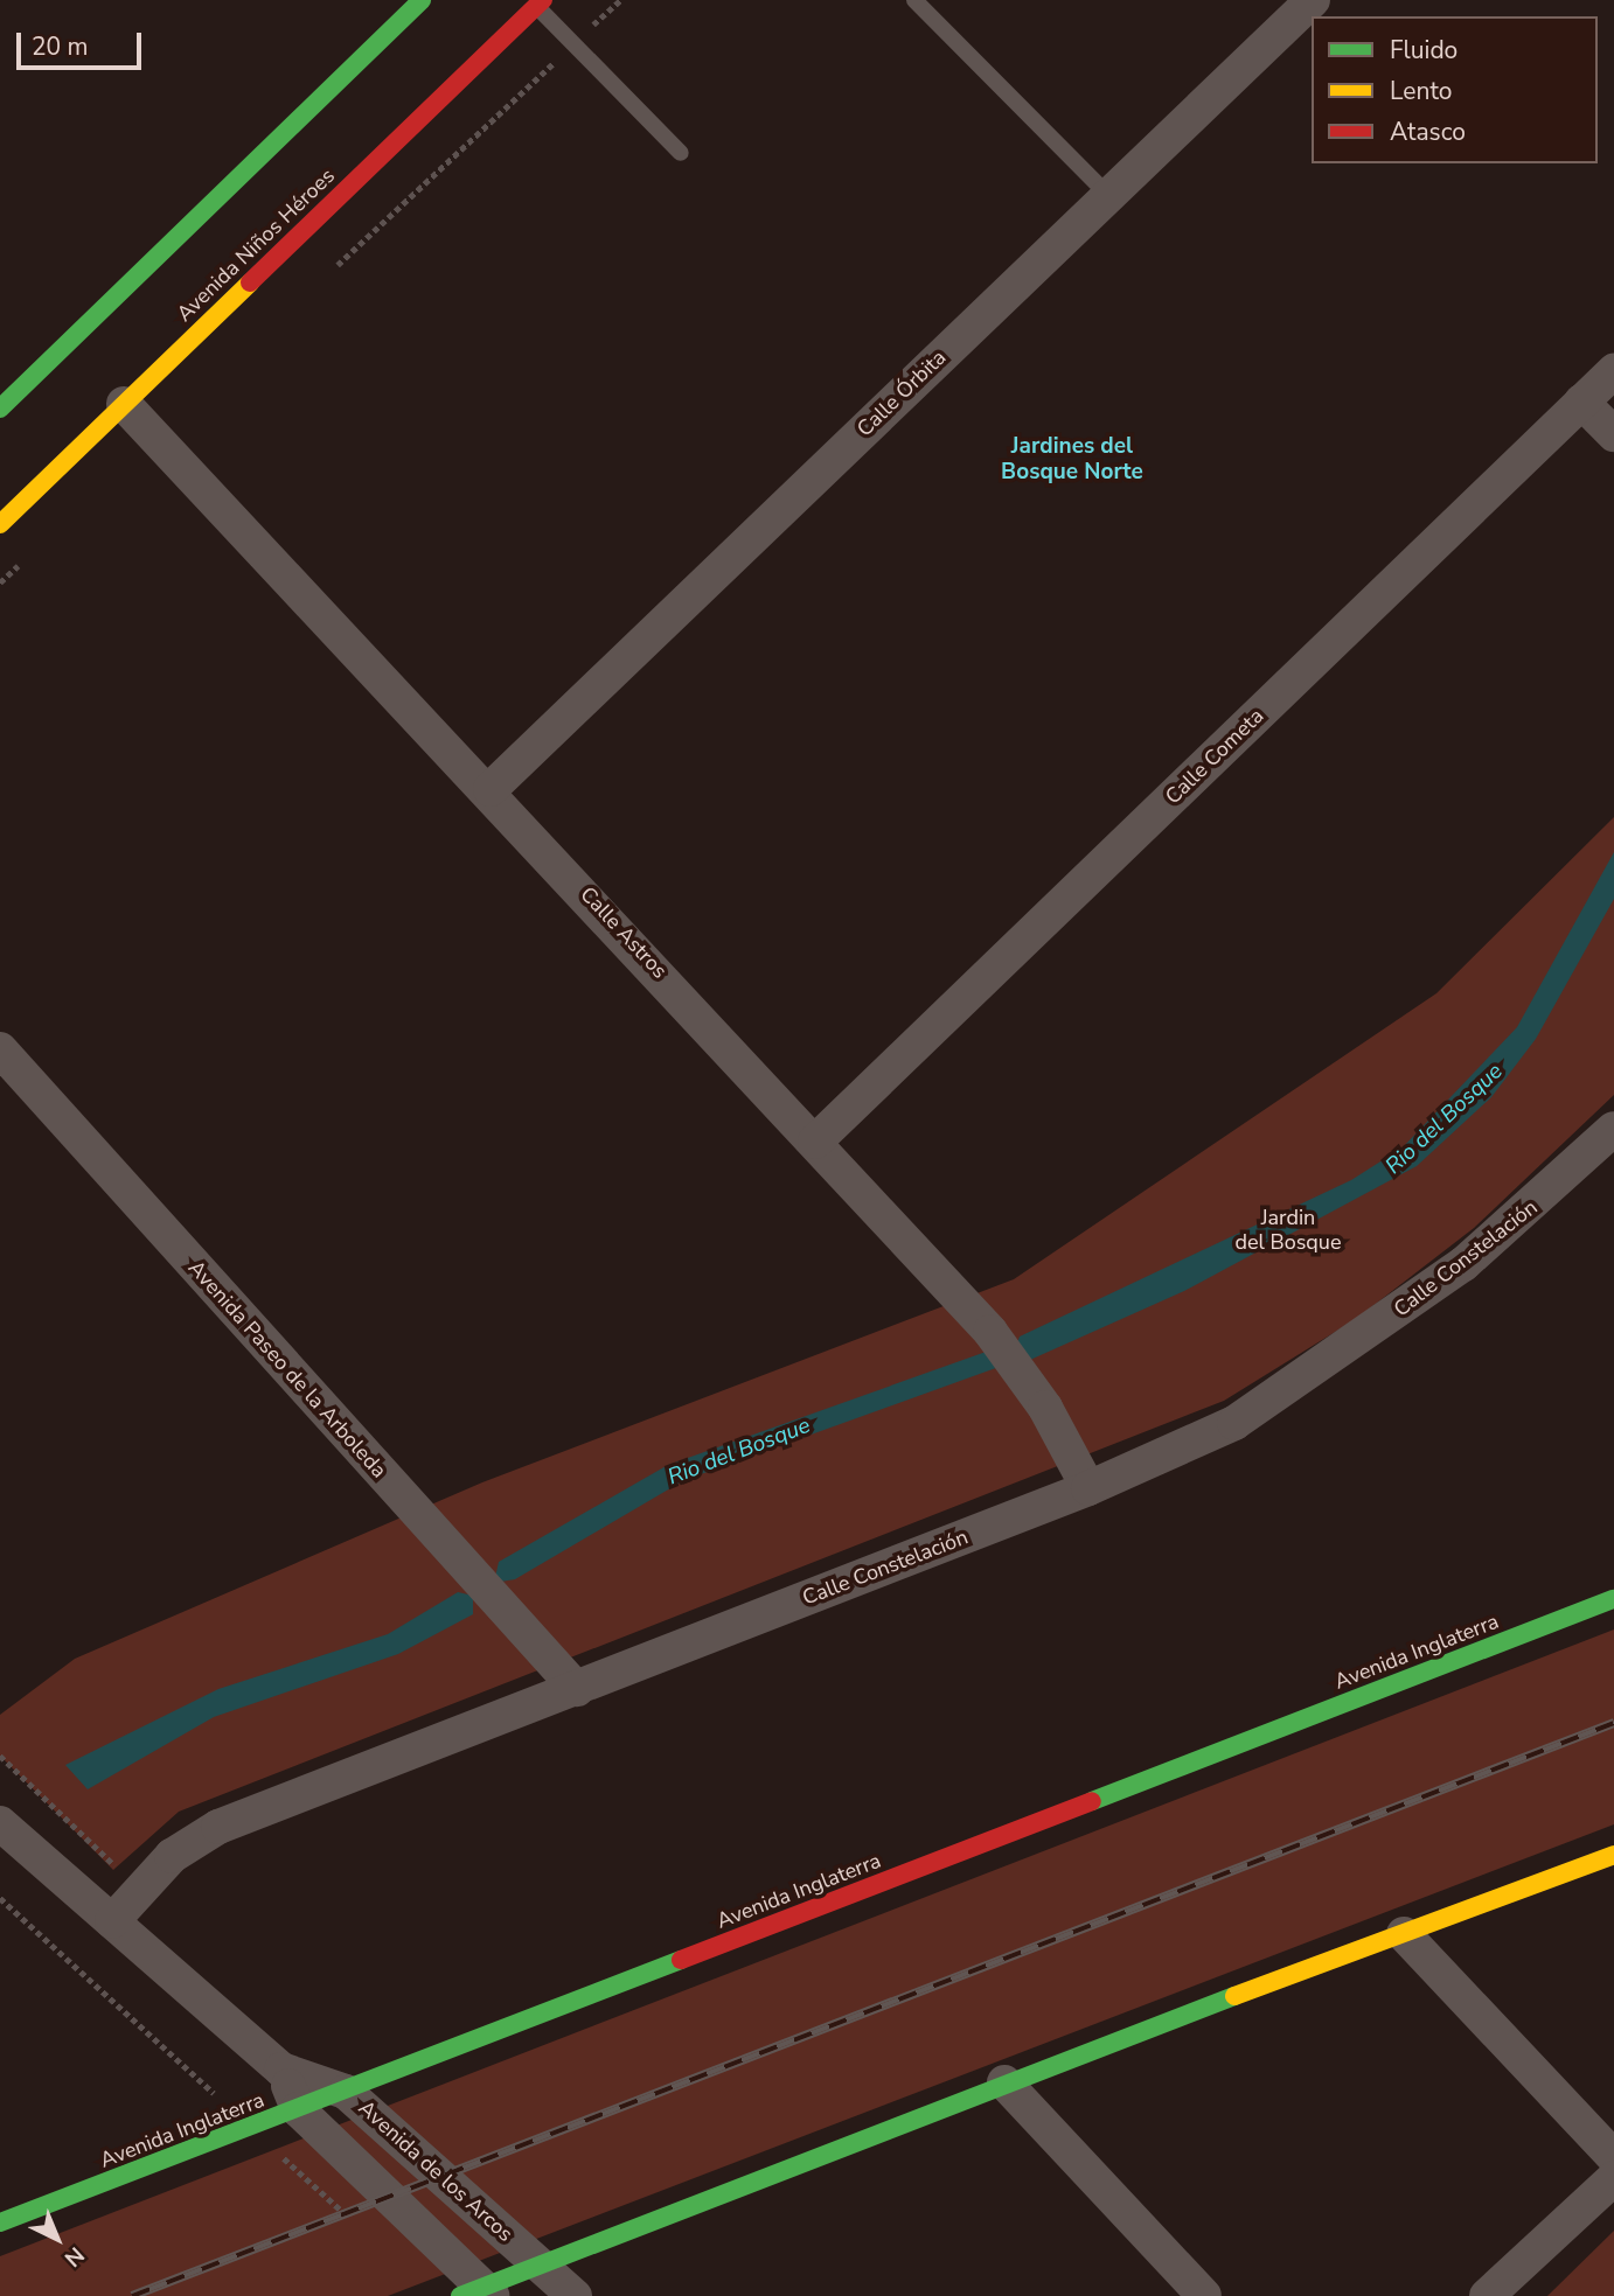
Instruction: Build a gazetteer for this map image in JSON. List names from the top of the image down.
{
  "streets": {
    "street": [
      "Avenida Niños Héroes",
      "Calle Órbita",
      "Calle Cometa",
      "Calle Astros",
      "Calle Constelación",
      "Avenida Paseo de la Arboleda",
      "Avenida Inglaterra",
      "Avenida de los Arcos"
    ]
  },
  "crossings": [
    ["Avenida Niños Héroes", "Calle Astros"],
    ["Calle Órbita", "Calle Astros"],
    ["Calle Cometa", "Calle Astros"],
    ["Calle Astros", "Calle Constelación"],
    ["Calle Constelación", "Avenida Paseo de la Arboleda"],
    ["Calle Constelación", "Avenida de los Arcos"],
    ["Avenida Inglaterra", "Avenida de los Arcos"]
  ],
  "districts": ["Jardines del Bosque Norte"],
  "water": ["Rio del Bosque"],
  "parks": ["Jardin del Bosque"],
  "legend": ["Fluido", "Lento", "Atasco"],
  "scale_bar": "20 m",
  "north": "bottom right"
}
